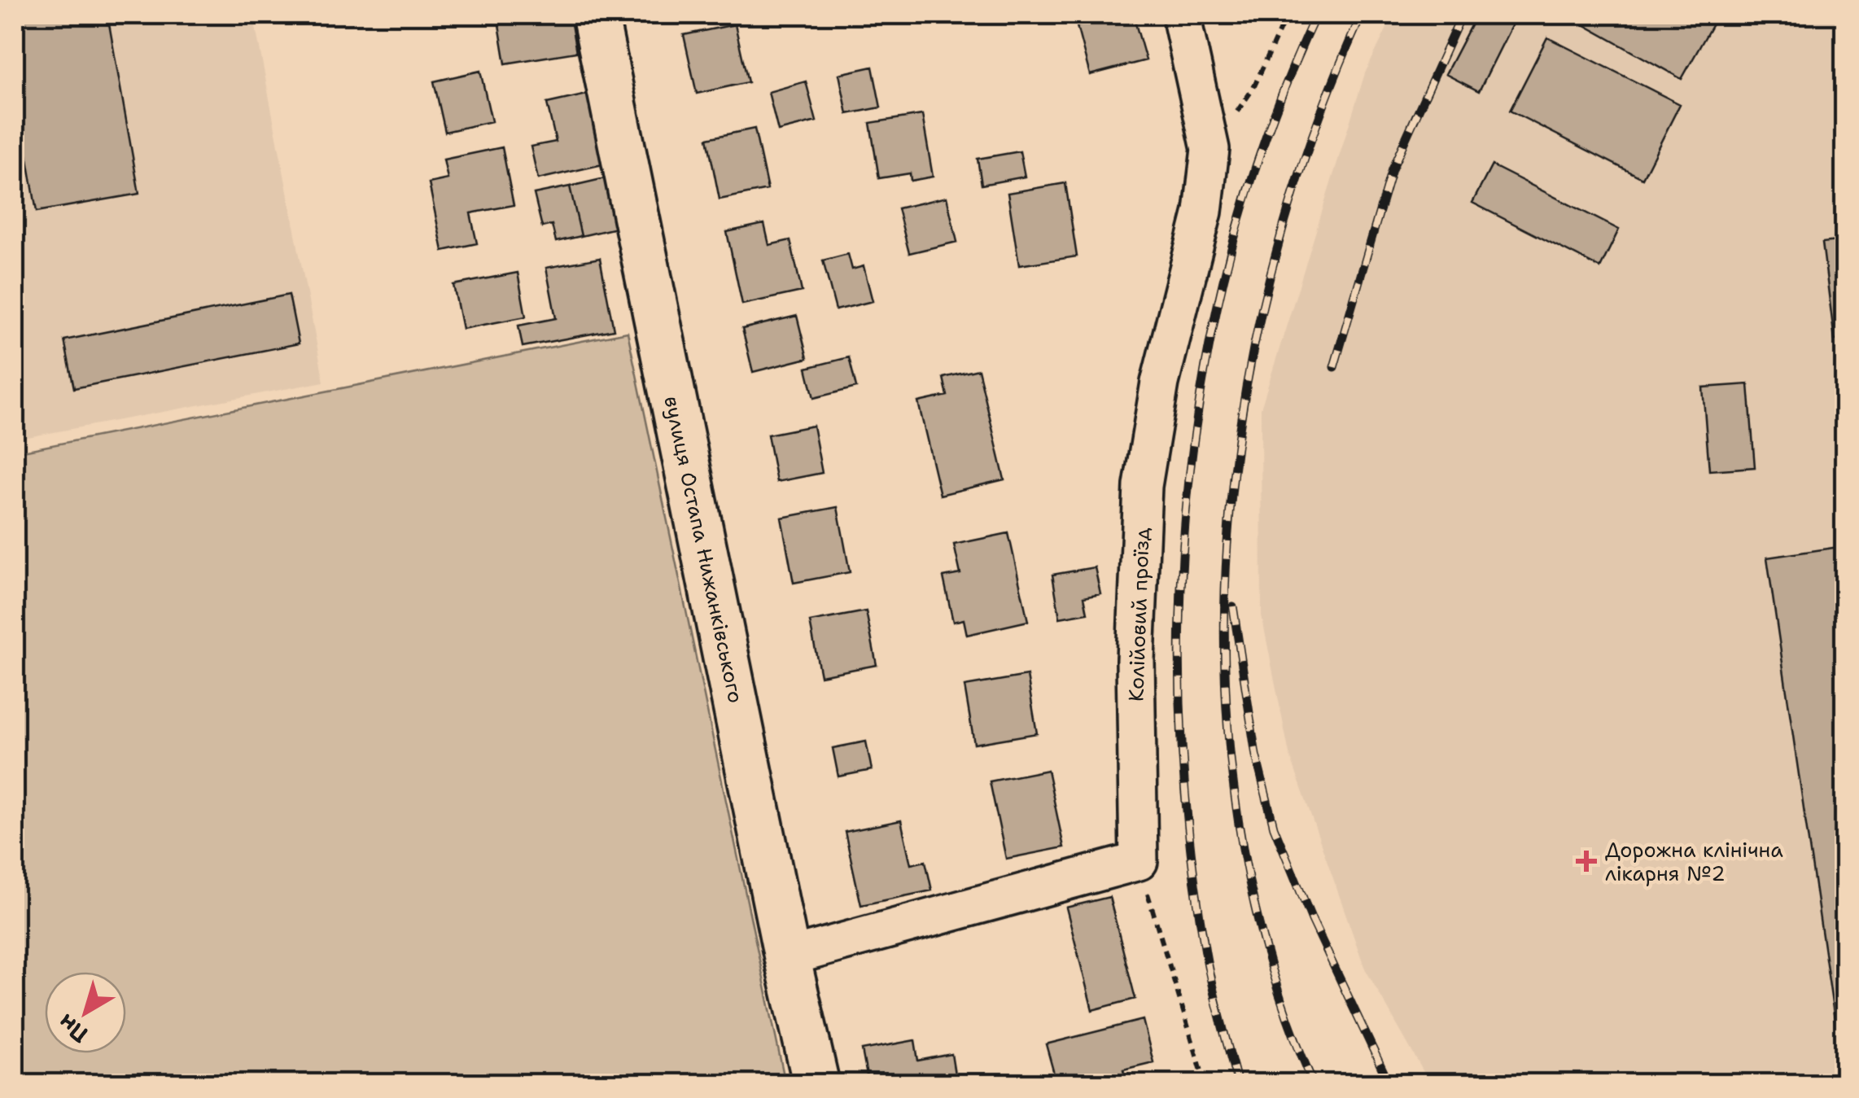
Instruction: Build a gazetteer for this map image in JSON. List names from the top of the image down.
{
  "streets": {
    "street": ["вулиця Остапа Нижанківського", "Колійовий проїзд"]
  },
  "places": {
    "health": ["Дорожна клінічна лікарня №2"]
  },
  "north": "bottom left"
}
